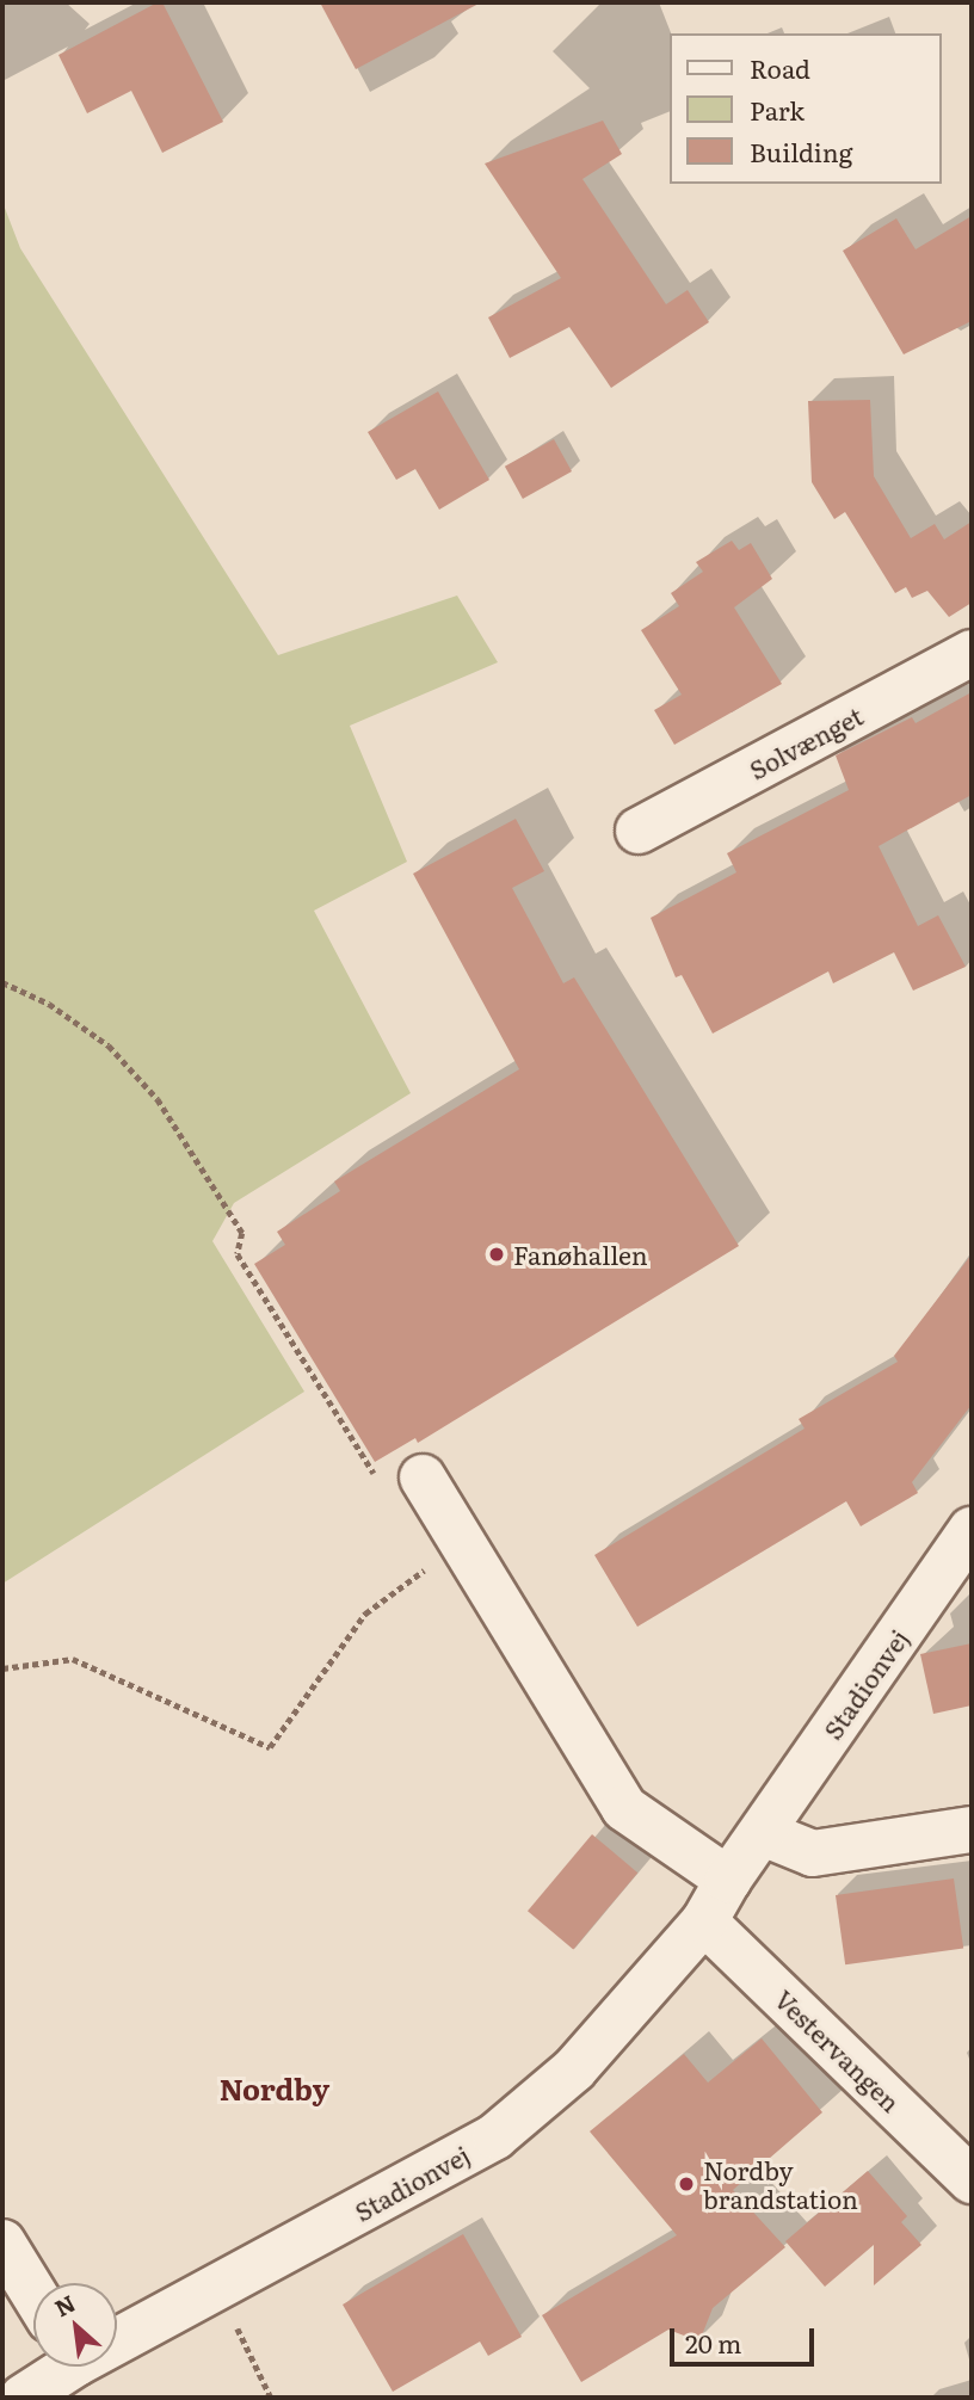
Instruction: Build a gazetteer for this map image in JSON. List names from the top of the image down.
{
  "streets": {
    "street": ["Solvænget", "Stadionvej", "Vestervangen"]
  },
  "crossings": [
    ["Stadionvej", "Vestervangen"]
  ],
  "districts": ["Nordby"],
  "places": ["Fanøhallen", "Nordby brandstation"],
  "legend": ["Road", "Park", "Building"],
  "scale_bar": "20 m",
  "north": "top left"
}
